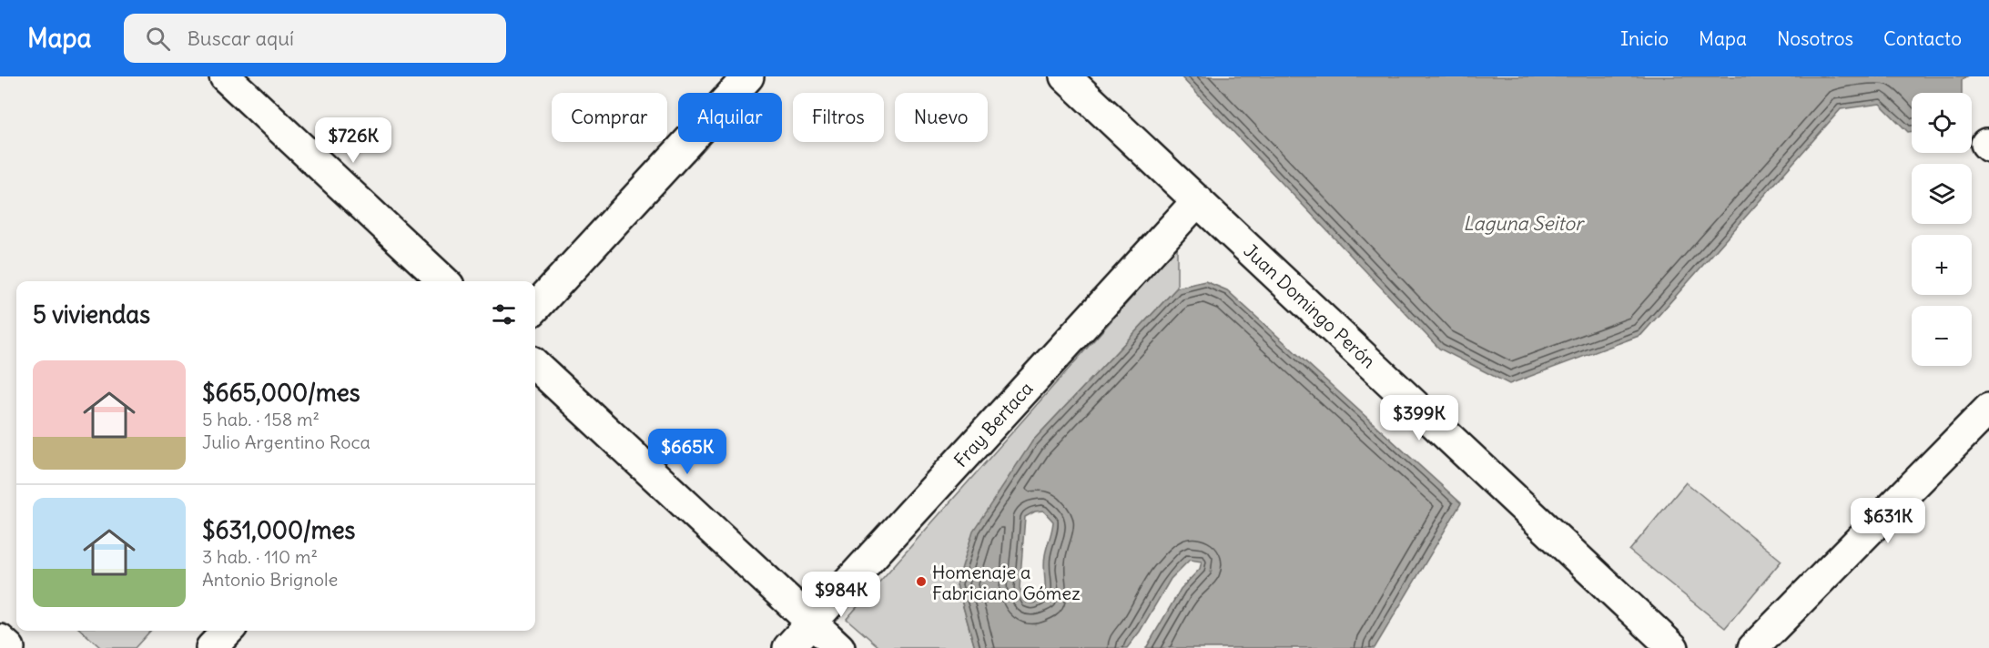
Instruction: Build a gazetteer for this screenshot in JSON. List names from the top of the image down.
{
  "streets": {
    "street": ["Juan Domingo Perón", "Fray Bertaca"]
  },
  "crossings": [
    ["Juan Domingo Perón", "Fray Bertaca"]
  ],
  "water": ["Laguna Seitor"],
  "places": ["Homenaje a Fabriciano Gómez"],
  "page": {
    "header": "Mapa",
    "search": "Buscar aquí",
    "nav": [
      "Inicio",
      "Mapa",
      "Nosotros",
      "Contacto"
    ],
    "map_buttons": ["+", "−"],
    "chip": [
      "Comprar",
      "Alquilar",
      "Filtros",
      "Nuevo"
    ],
    "price": [
      "$726K",
      "$399K",
      "$665K",
      "$631K",
      "$984K"
    ],
    "heading": "5 viviendas",
    "list": [
      {
        "name": "$665,000/mes",
        "note": "5 hab. · 158 m² · Julio Argentino Roca"
      },
      {
        "name": "$631,000/mes",
        "note": "3 hab. · 110 m² · Antonio Brignole"
      }
    ]
  }
}
